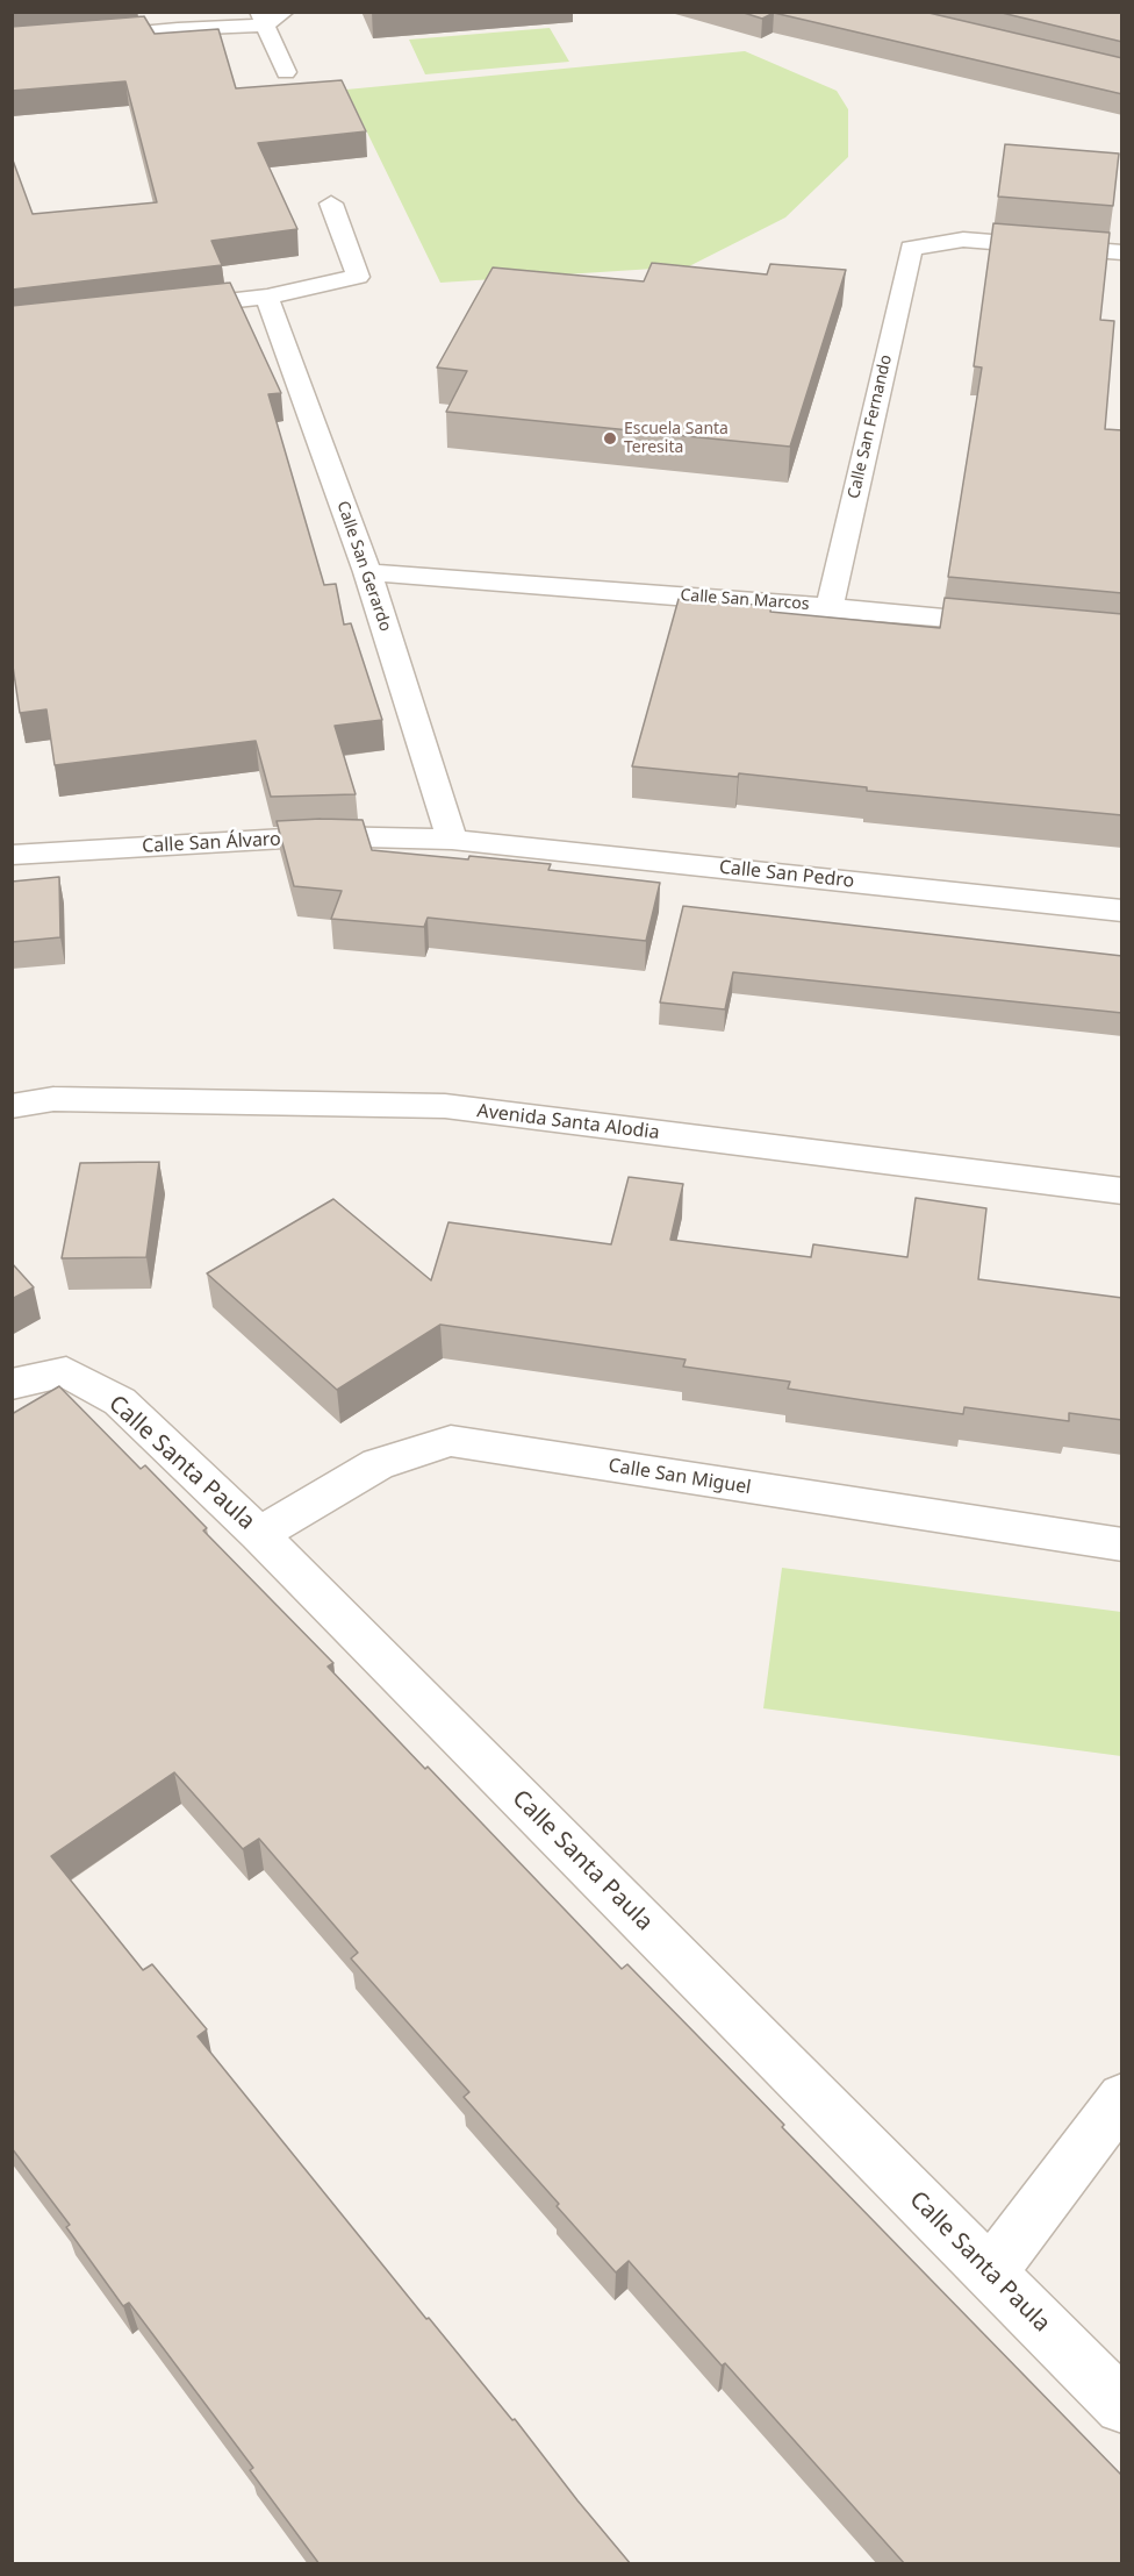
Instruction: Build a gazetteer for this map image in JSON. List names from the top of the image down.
{
  "streets": {
    "street": [
      "Calle San Fernando",
      "Calle San Gerardo",
      "Calle San Marcos",
      "Calle San Álvaro",
      "Calle San Pedro",
      "Avenida Santa Alodia",
      "Calle Santa Paula",
      "Calle San Miguel"
    ]
  },
  "crossings": [
    ["Calle San Fernando", "Calle San Marcos"],
    ["Calle San Gerardo", "Calle San Marcos"],
    ["Calle San Gerardo", "Calle San Álvaro"],
    ["Calle San Gerardo", "Calle San Pedro"],
    ["Calle San Álvaro", "Calle San Pedro"],
    ["Calle Santa Paula", "Calle San Miguel"]
  ],
  "places": ["Escuela Santa Teresita"]
}
